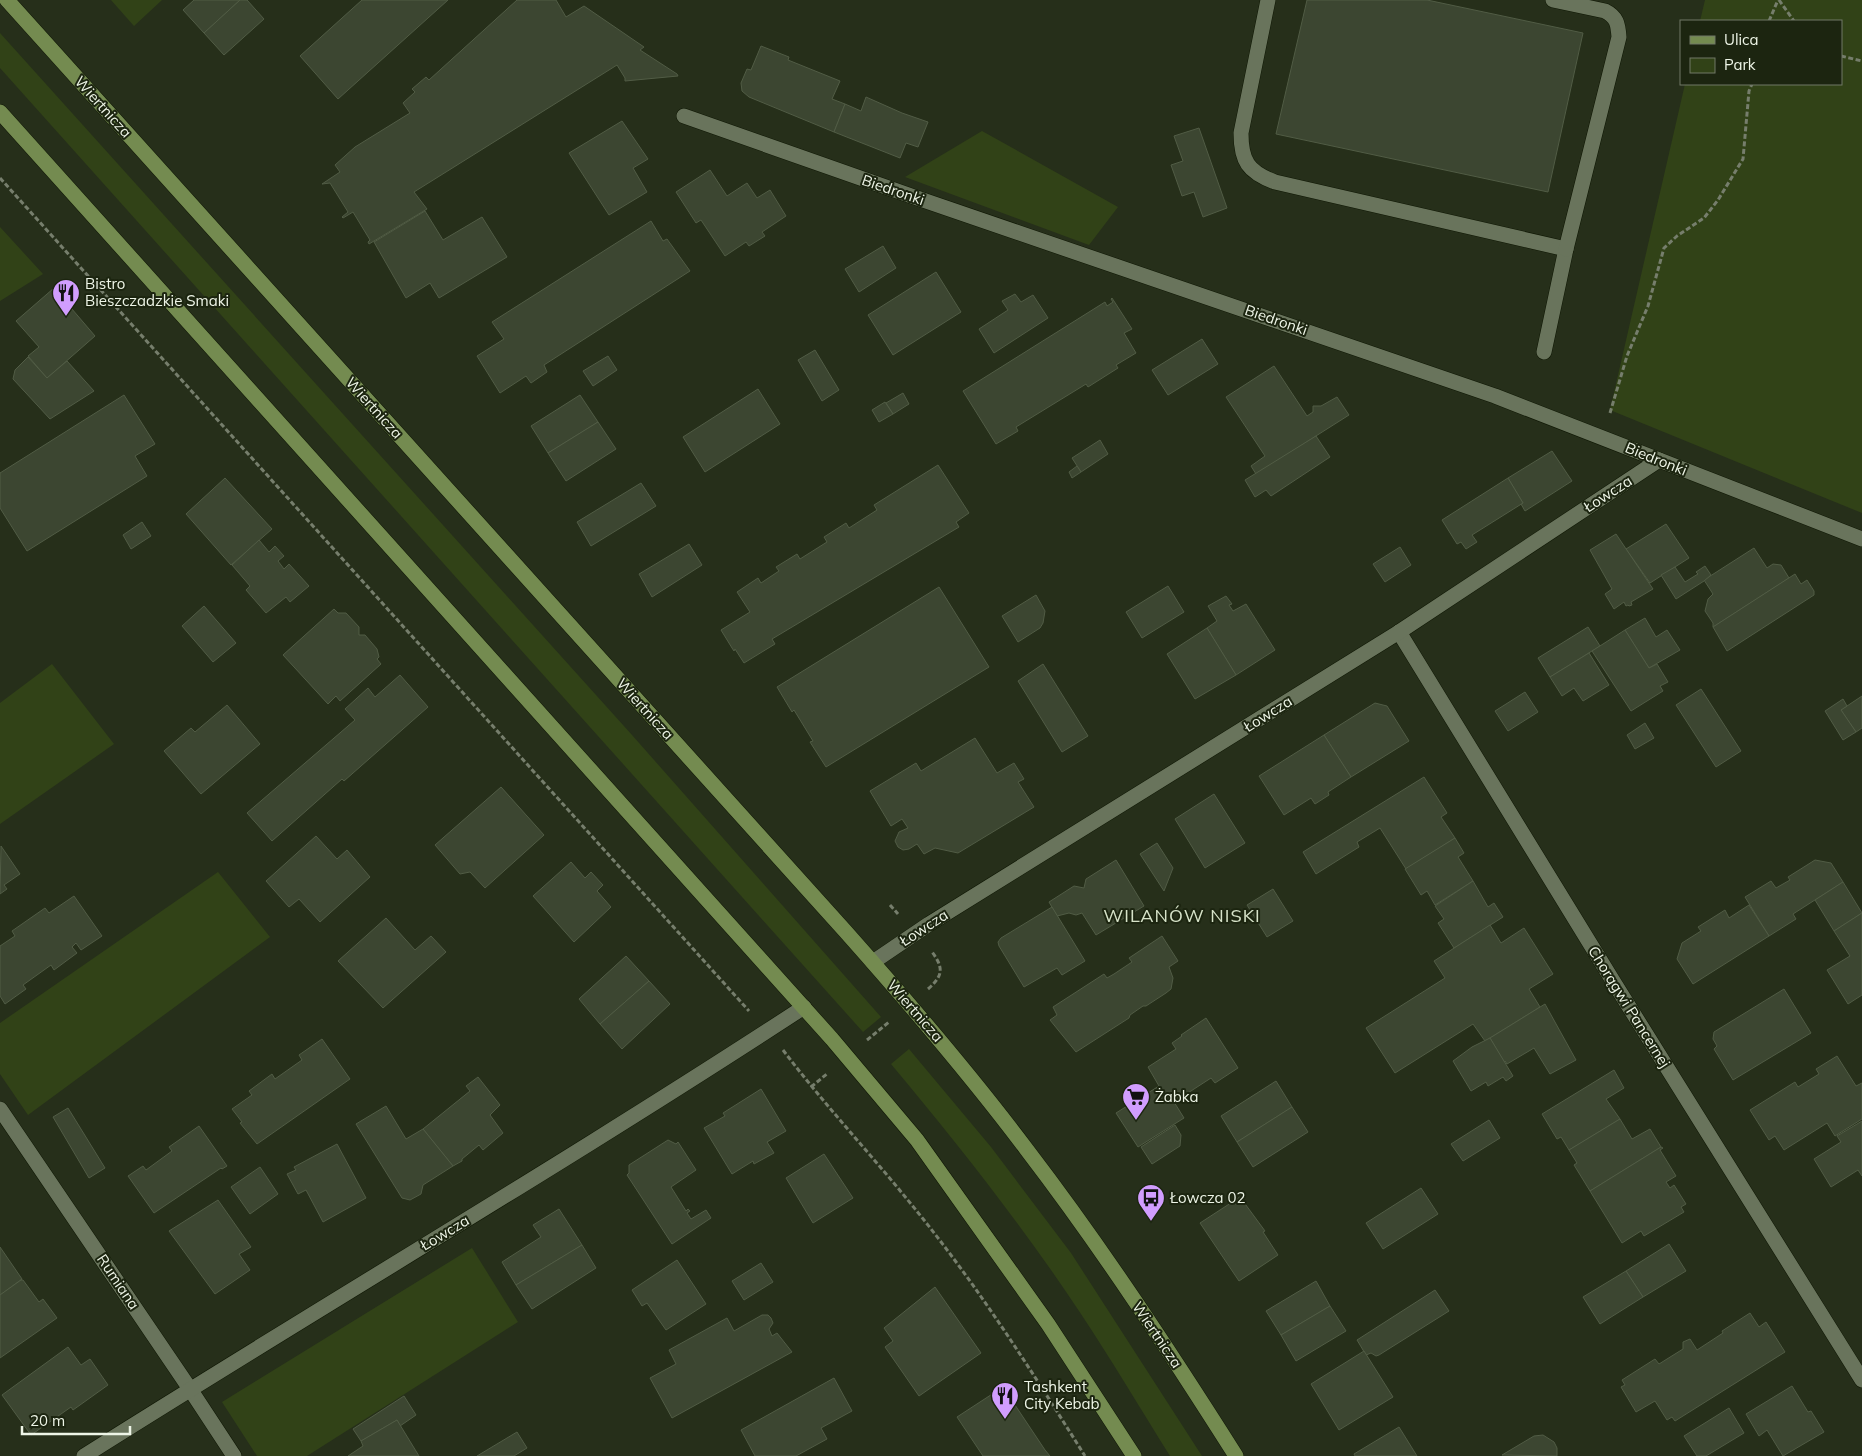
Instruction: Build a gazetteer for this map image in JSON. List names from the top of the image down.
{
  "streets": {
    "main road": ["Wiertnicza"],
    "street": [
      "Biedronki",
      "Łowcza",
      "Chorągwi Pancernej",
      "Rumiana"
    ]
  },
  "crossings": [
    ["Wiertnicza", "Łowcza"],
    ["Biedronki", "Łowcza"],
    ["Łowcza", "Chorągwi Pancernej"],
    ["Łowcza", "Rumiana"]
  ],
  "districts": ["WILANÓW NISKI"],
  "places": {
    "restaurant": ["Bistro Bieszczadzkie Smaki", "Tashkent City Kebab"],
    "supermarket": ["Żabka"],
    "bus stop": ["Łowcza 02"]
  },
  "legend": ["Ulica", "Park"],
  "scale_bar": "20 m"
}
